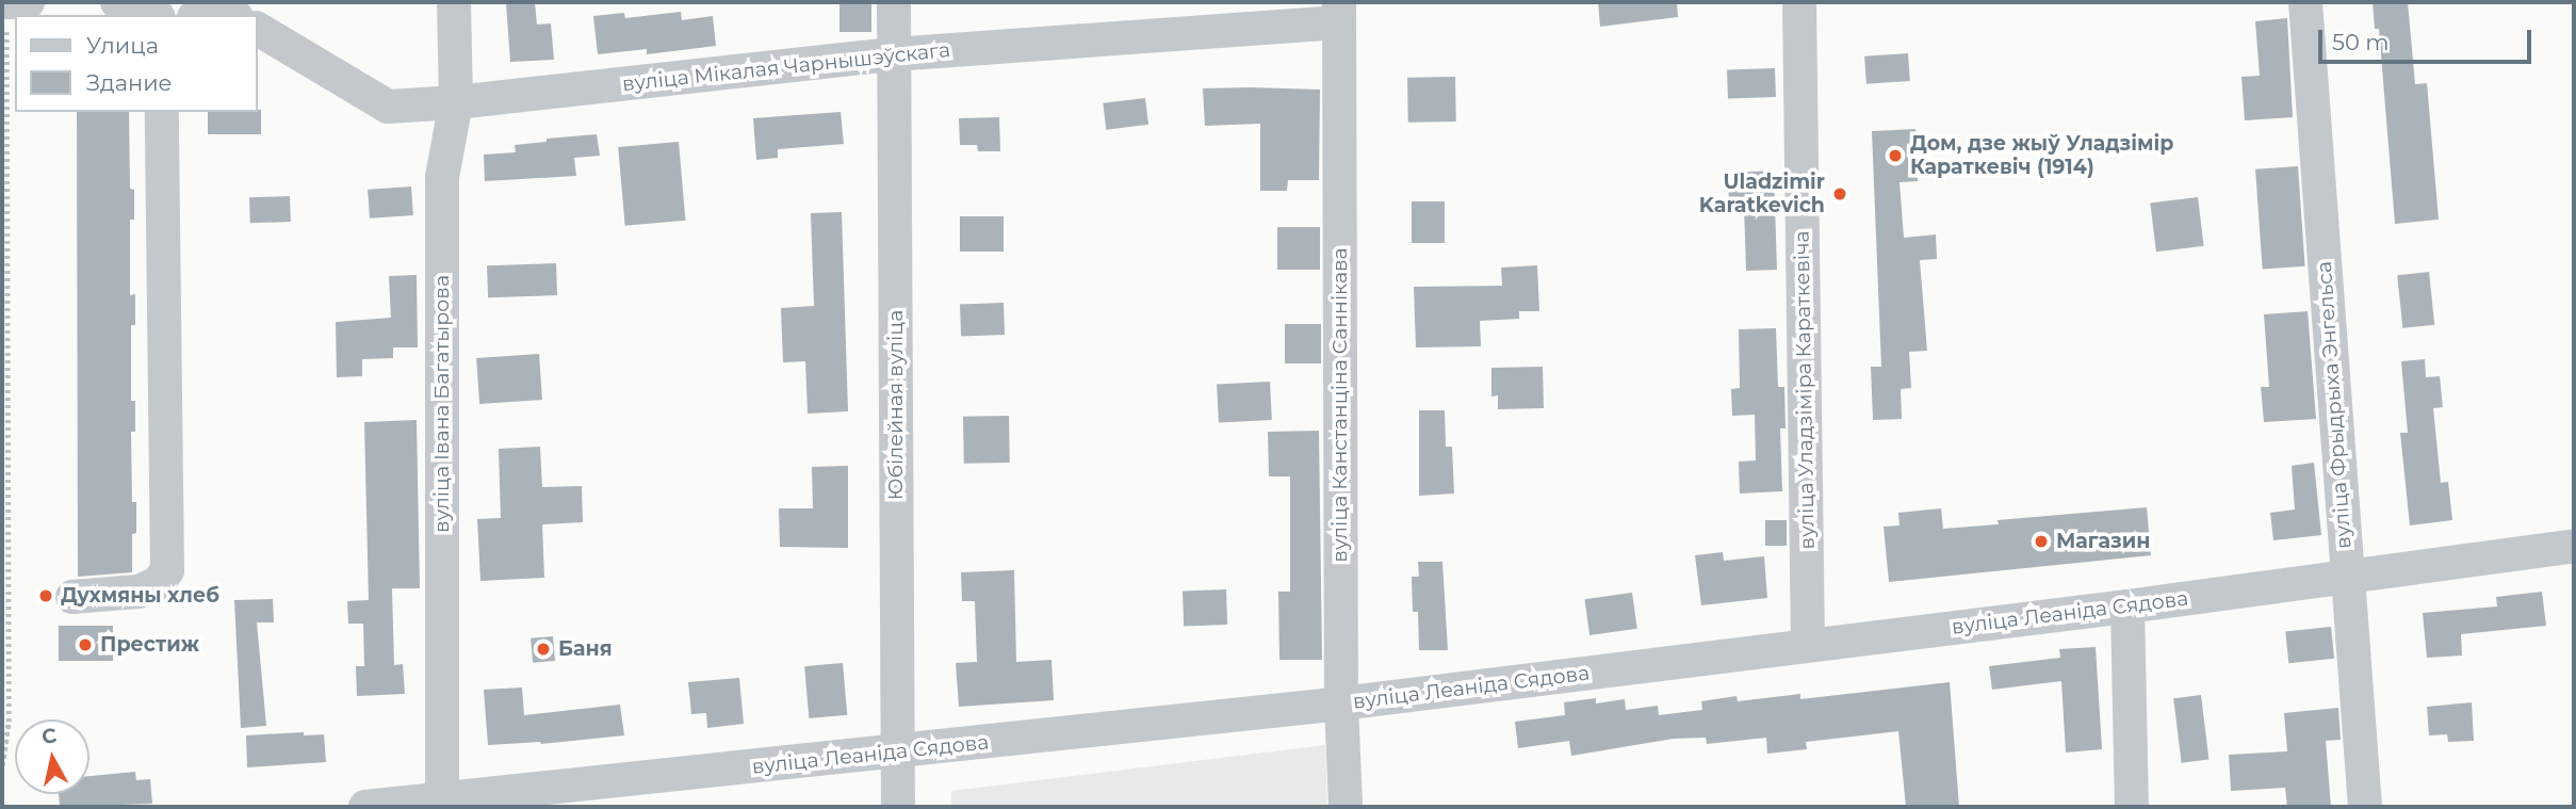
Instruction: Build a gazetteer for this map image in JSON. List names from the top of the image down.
{
  "streets": {
    "street": [
      "вуліца Мікалая Чарнышэўскага",
      "вуліца Уладзіміра Караткевіча",
      "вуліца Івана Багатырова",
      "Юбілейная вуліца",
      "вуліца Канстанціна Саннікава",
      "вуліца Фрыдрыха Энгельса",
      "вуліца Леаніда Сядова"
    ]
  },
  "crossings": [
    ["вуліца Мікалая Чарнышэўскага", "вуліца Івана Багатырова"],
    ["вуліца Мікалая Чарнышэўскага", "Юбілейная вуліца"],
    ["вуліца Мікалая Чарнышэўскага", "вуліца Канстанціна Саннікава"],
    ["вуліца Уладзіміра Караткевіча", "вуліца Леаніда Сядова"],
    ["вуліца Івана Багатырова", "вуліца Леаніда Сядова"],
    ["Юбілейная вуліца", "вуліца Леаніда Сядова"],
    ["вуліца Канстанціна Саннікава", "вуліца Леаніда Сядова"],
    ["вуліца Фрыдрыха Энгельса", "вуліца Леаніда Сядова"]
  ],
  "places": [
    "Дом, дзе жыў Уладзімір Караткевіч (1914)",
    "Uladzimir Karatkevich",
    "Магазин",
    "Духмяны хлеб",
    "Престиж",
    "Баня"
  ],
  "legend": ["Улица", "Здание"],
  "scale_bar": "50 m",
  "north": "top"
}
